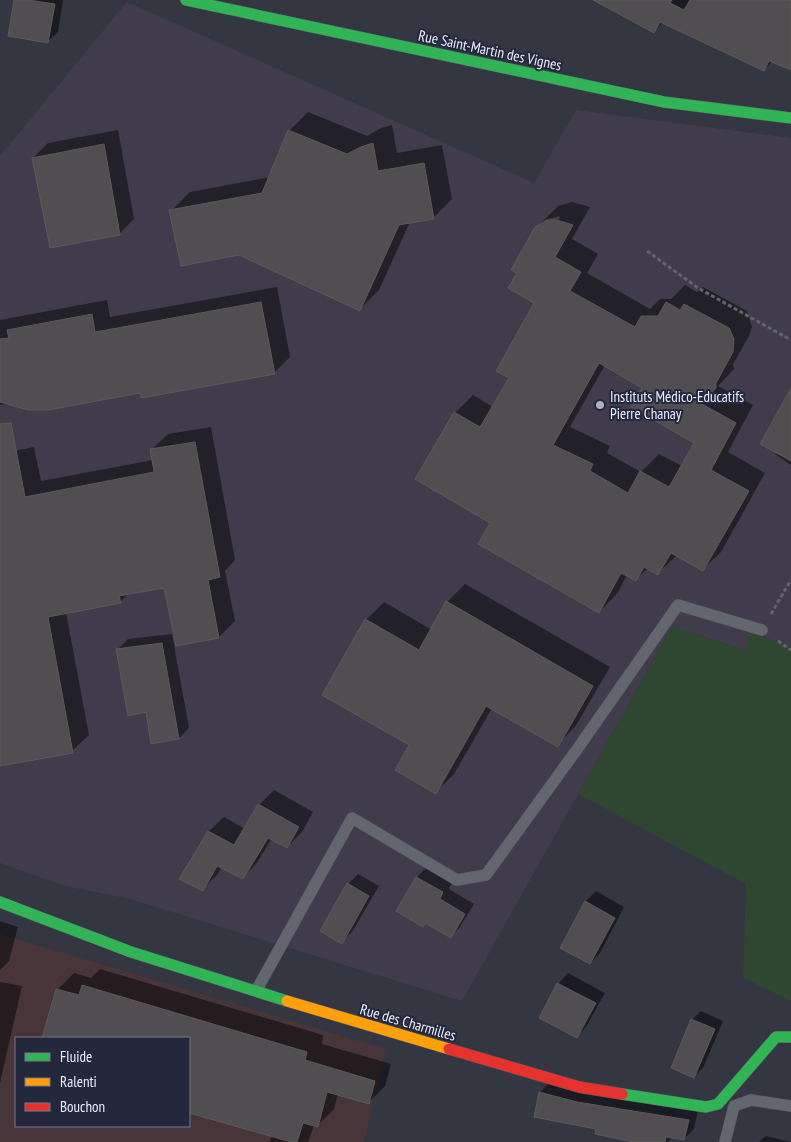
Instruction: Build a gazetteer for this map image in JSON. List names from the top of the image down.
{
  "streets": {
    "street": ["Rue Saint-Martin des Vignes", "Rue des Charmilles"]
  },
  "places": ["Instituts Médico-Educatifs Pierre Chanay"],
  "legend": ["Fluide", "Ralenti", "Bouchon"]
}
